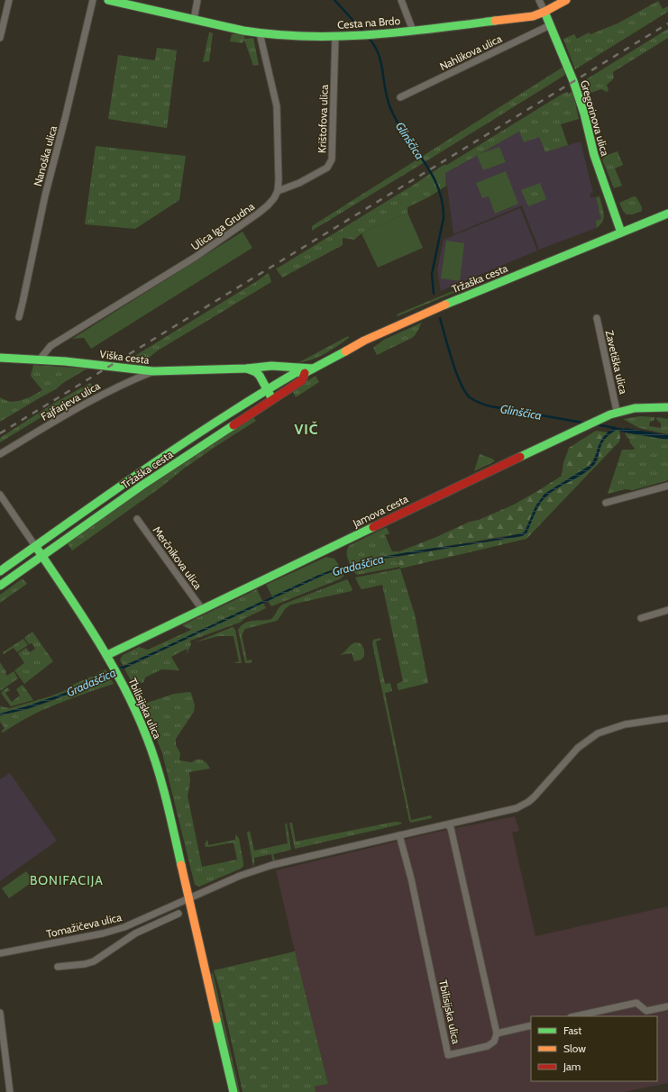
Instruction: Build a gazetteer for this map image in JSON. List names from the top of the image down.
{
  "streets": {
    "street": [
      "Cesta na Brdo",
      "Nahlikova ulica",
      "Gregorinova ulica",
      "Krištofova ulica",
      "Nanoška ulica",
      "Ulica Iga Grudna",
      "Tržaška cesta",
      "Viška cesta",
      "Zavetiška ulica",
      "Fajfarjeva ulica",
      "Jamova cesta",
      "Merčnikova ulica",
      "Tbilisijska ulica",
      "Tomažičeva ulica"
    ]
  },
  "crossings": [
    ["Cesta na Brdo", "Gregorinova ulica"],
    ["Cesta na Brdo", "Krištofova ulica"],
    ["Nahlikova ulica", "Gregorinova ulica"],
    ["Gregorinova ulica", "Tržaška cesta"],
    ["Krištofova ulica", "Ulica Iga Grudna"],
    ["Ulica Iga Grudna", "Viška cesta"],
    ["Tržaška cesta", "Viška cesta"],
    ["Tržaška cesta", "Tbilisijska ulica"],
    ["Viška cesta", "Fajfarjeva ulica"],
    ["Zavetiška ulica", "Jamova cesta"],
    ["Jamova cesta", "Merčnikova ulica"],
    ["Jamova cesta", "Tbilisijska ulica"],
    ["Tbilisijska ulica", "Tomažičeva ulica"]
  ],
  "districts": ["VIČ", "BONIFACIJA"],
  "water": ["Glinščica", "Gradaščica"],
  "legend": ["Fast", "Slow", "Jam"]
}
